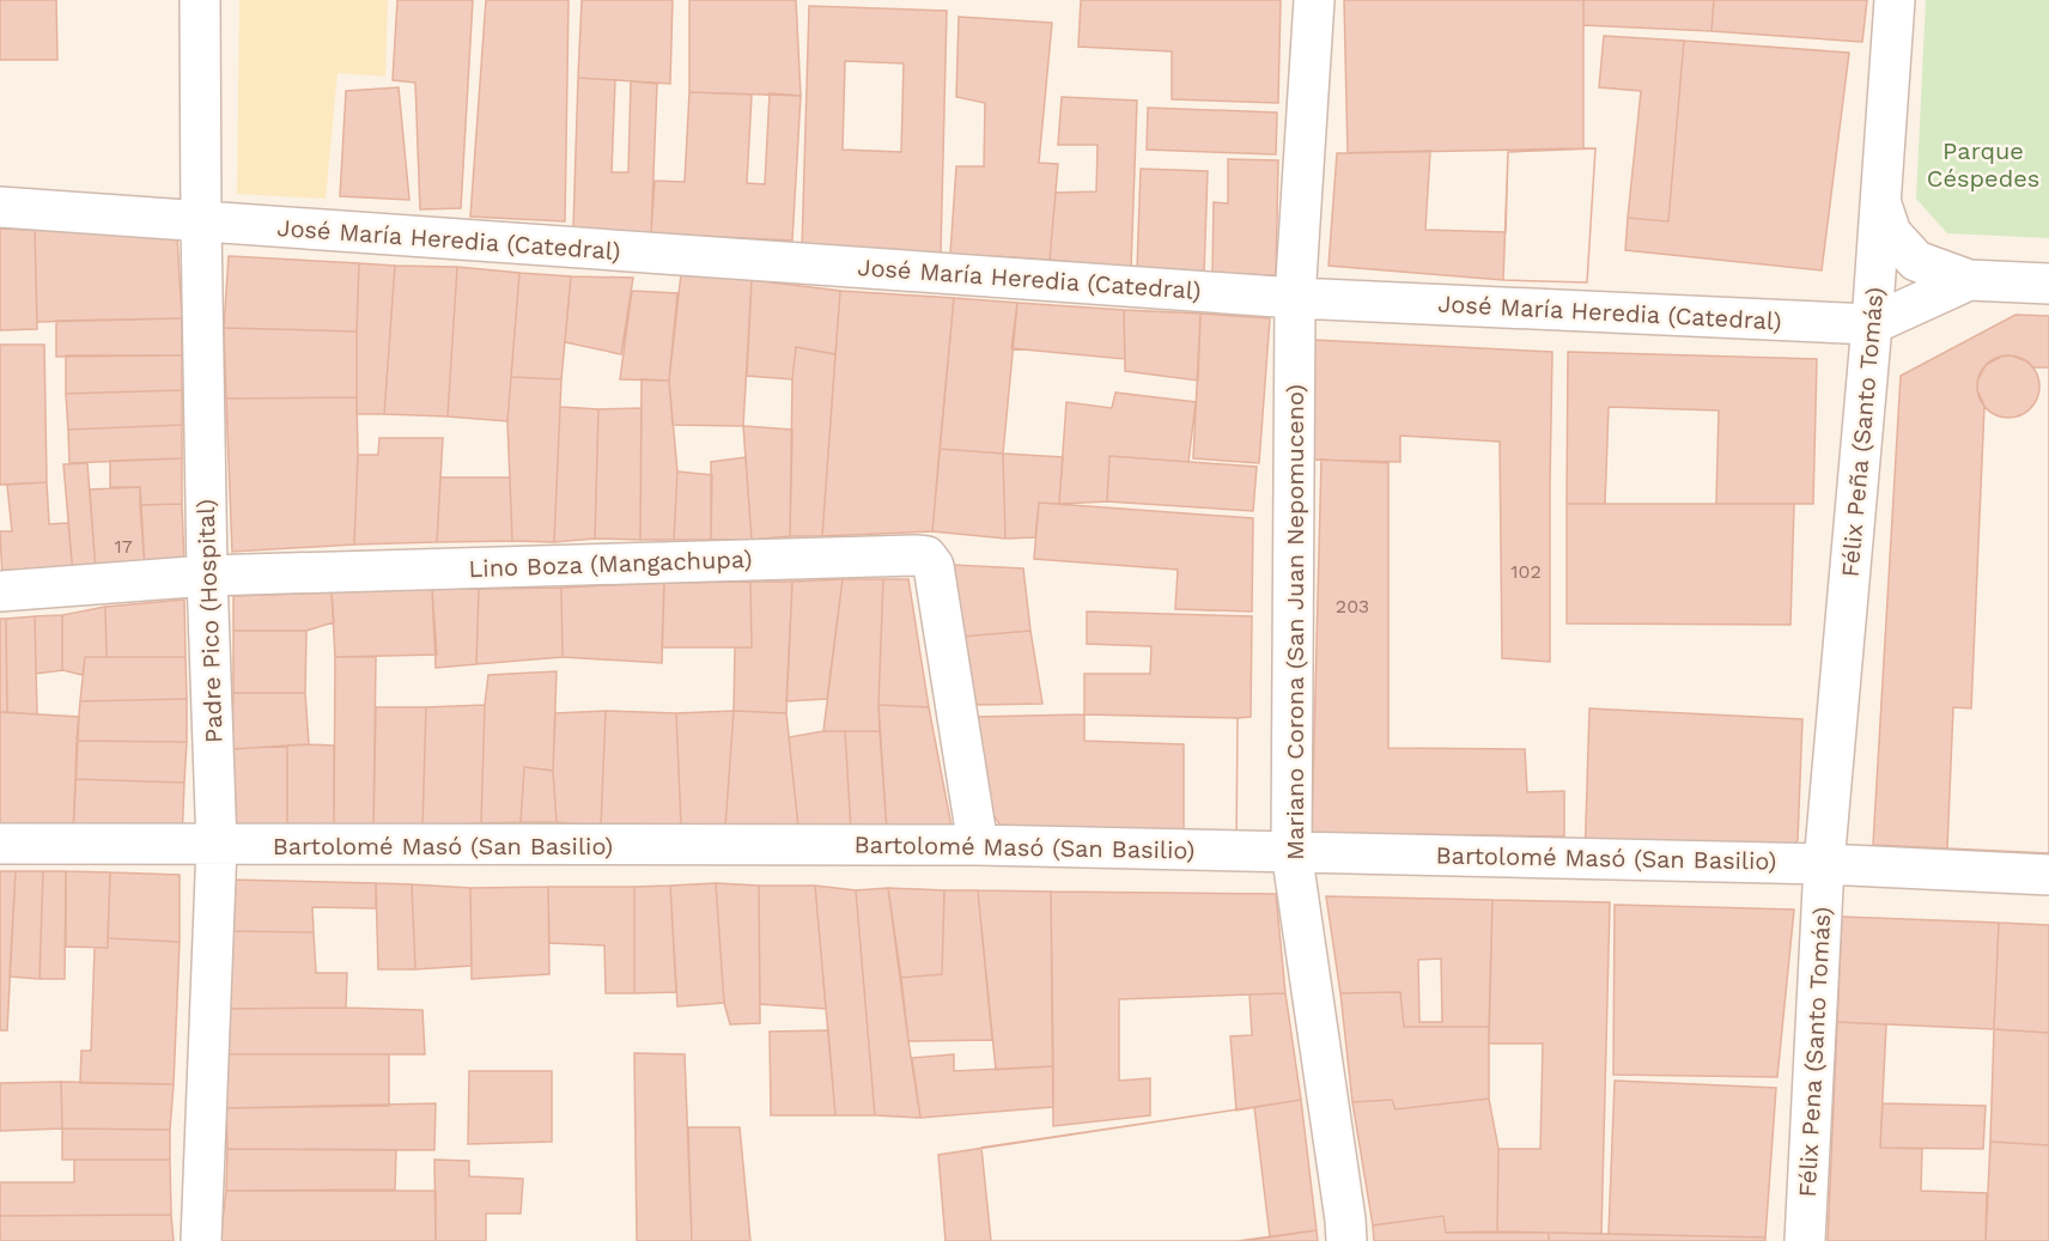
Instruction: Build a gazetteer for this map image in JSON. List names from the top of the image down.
{
  "streets": {
    "street": [
      "José María Heredia (Catedral)",
      "Félix Peña (Santo Tomás)",
      "Lino Boza (Mangachupa)",
      "Padre Pico (Hospital)",
      "Mariano Corona (San Juan Nepomuceno)",
      "Bartolomé Masó (San Basilio)",
      "Félix Pena (Santo Tomás)"
    ]
  },
  "crossings": [
    ["José María Heredia (Catedral)", "Félix Peña (Santo Tomás)"],
    ["José María Heredia (Catedral)", "Padre Pico (Hospital)"],
    ["José María Heredia (Catedral)", "Mariano Corona (San Juan Nepomuceno)"],
    ["Félix Peña (Santo Tomás)", "Bartolomé Masó (San Basilio)"],
    ["Félix Peña (Santo Tomás)", "Félix Pena (Santo Tomás)"],
    ["Lino Boza (Mangachupa)", "Padre Pico (Hospital)"],
    ["Lino Boza (Mangachupa)", "Bartolomé Masó (San Basilio)"],
    ["Padre Pico (Hospital)", "Bartolomé Masó (San Basilio)"],
    ["Mariano Corona (San Juan Nepomuceno)", "Bartolomé Masó (San Basilio)"],
    ["Bartolomé Masó (San Basilio)", "Félix Pena (Santo Tomás)"]
  ],
  "parks": ["Parque Céspedes"],
  "house_numbers": ["17", "102", "203"]
}
